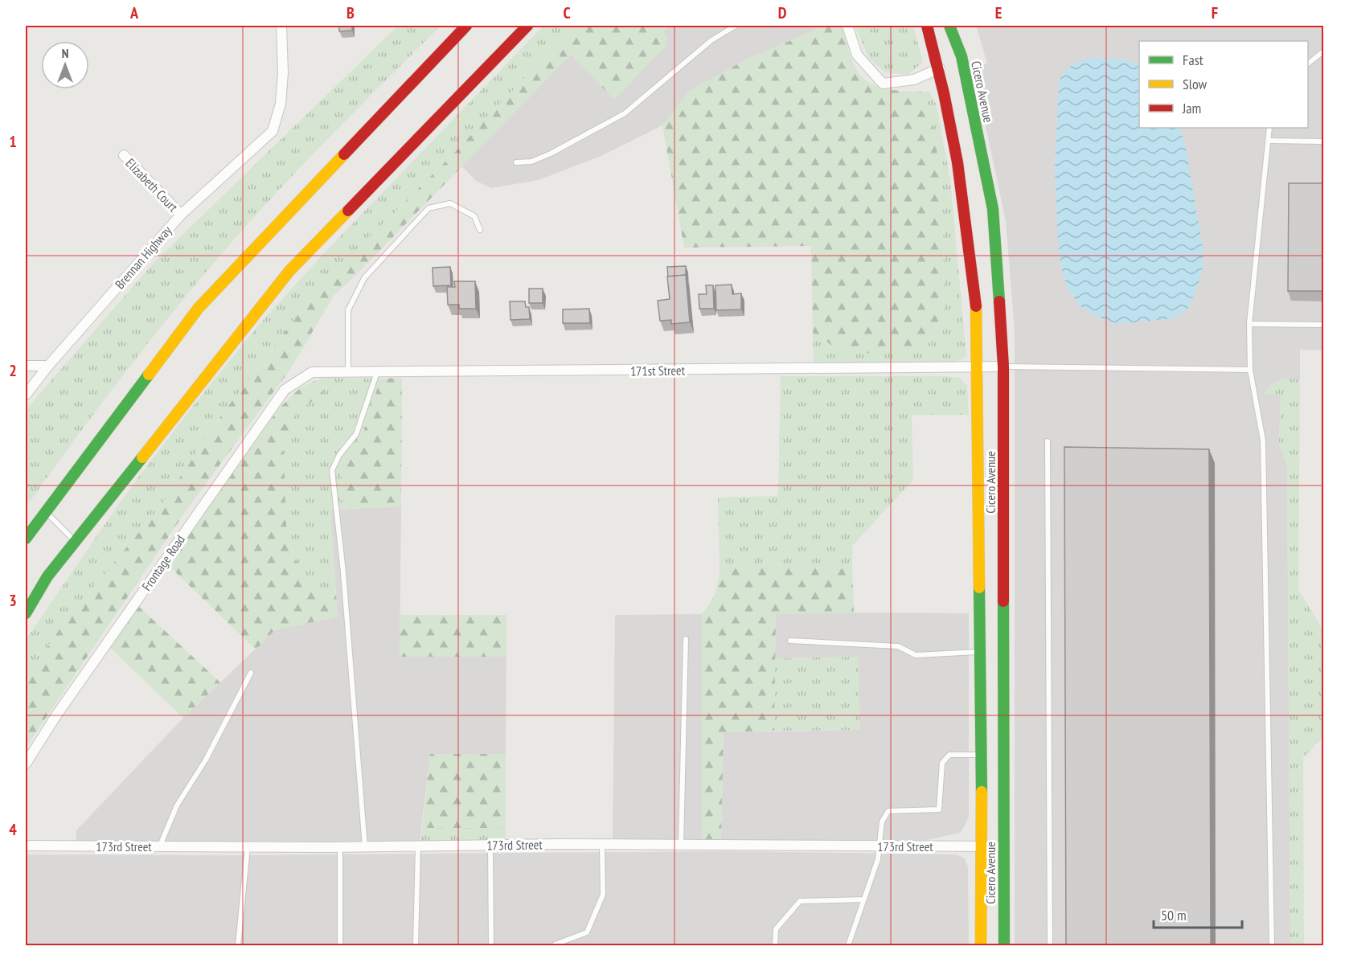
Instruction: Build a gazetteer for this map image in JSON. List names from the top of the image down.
{
  "streets": {
    "main road": ["Cicero Avenue"],
    "street": [
      "Elizabeth Court",
      "Brennan Highway",
      "171st Street",
      "Frontage Road",
      "173rd Street"
    ]
  },
  "crossings": [
    ["Cicero Avenue", "171st Street"],
    ["Cicero Avenue", "173rd Street"],
    ["Elizabeth Court", "Brennan Highway"],
    ["171st Street", "Frontage Road"]
  ],
  "legend": ["Fast", "Slow", "Jam"],
  "scale_bar": "50 m",
  "north": "top",
  "grid": {
    "columns": [
      "A",
      "B",
      "C",
      "D",
      "E",
      "F"
    ],
    "rows": [
      "1",
      "2",
      "3",
      "4"
    ]
  }
}
